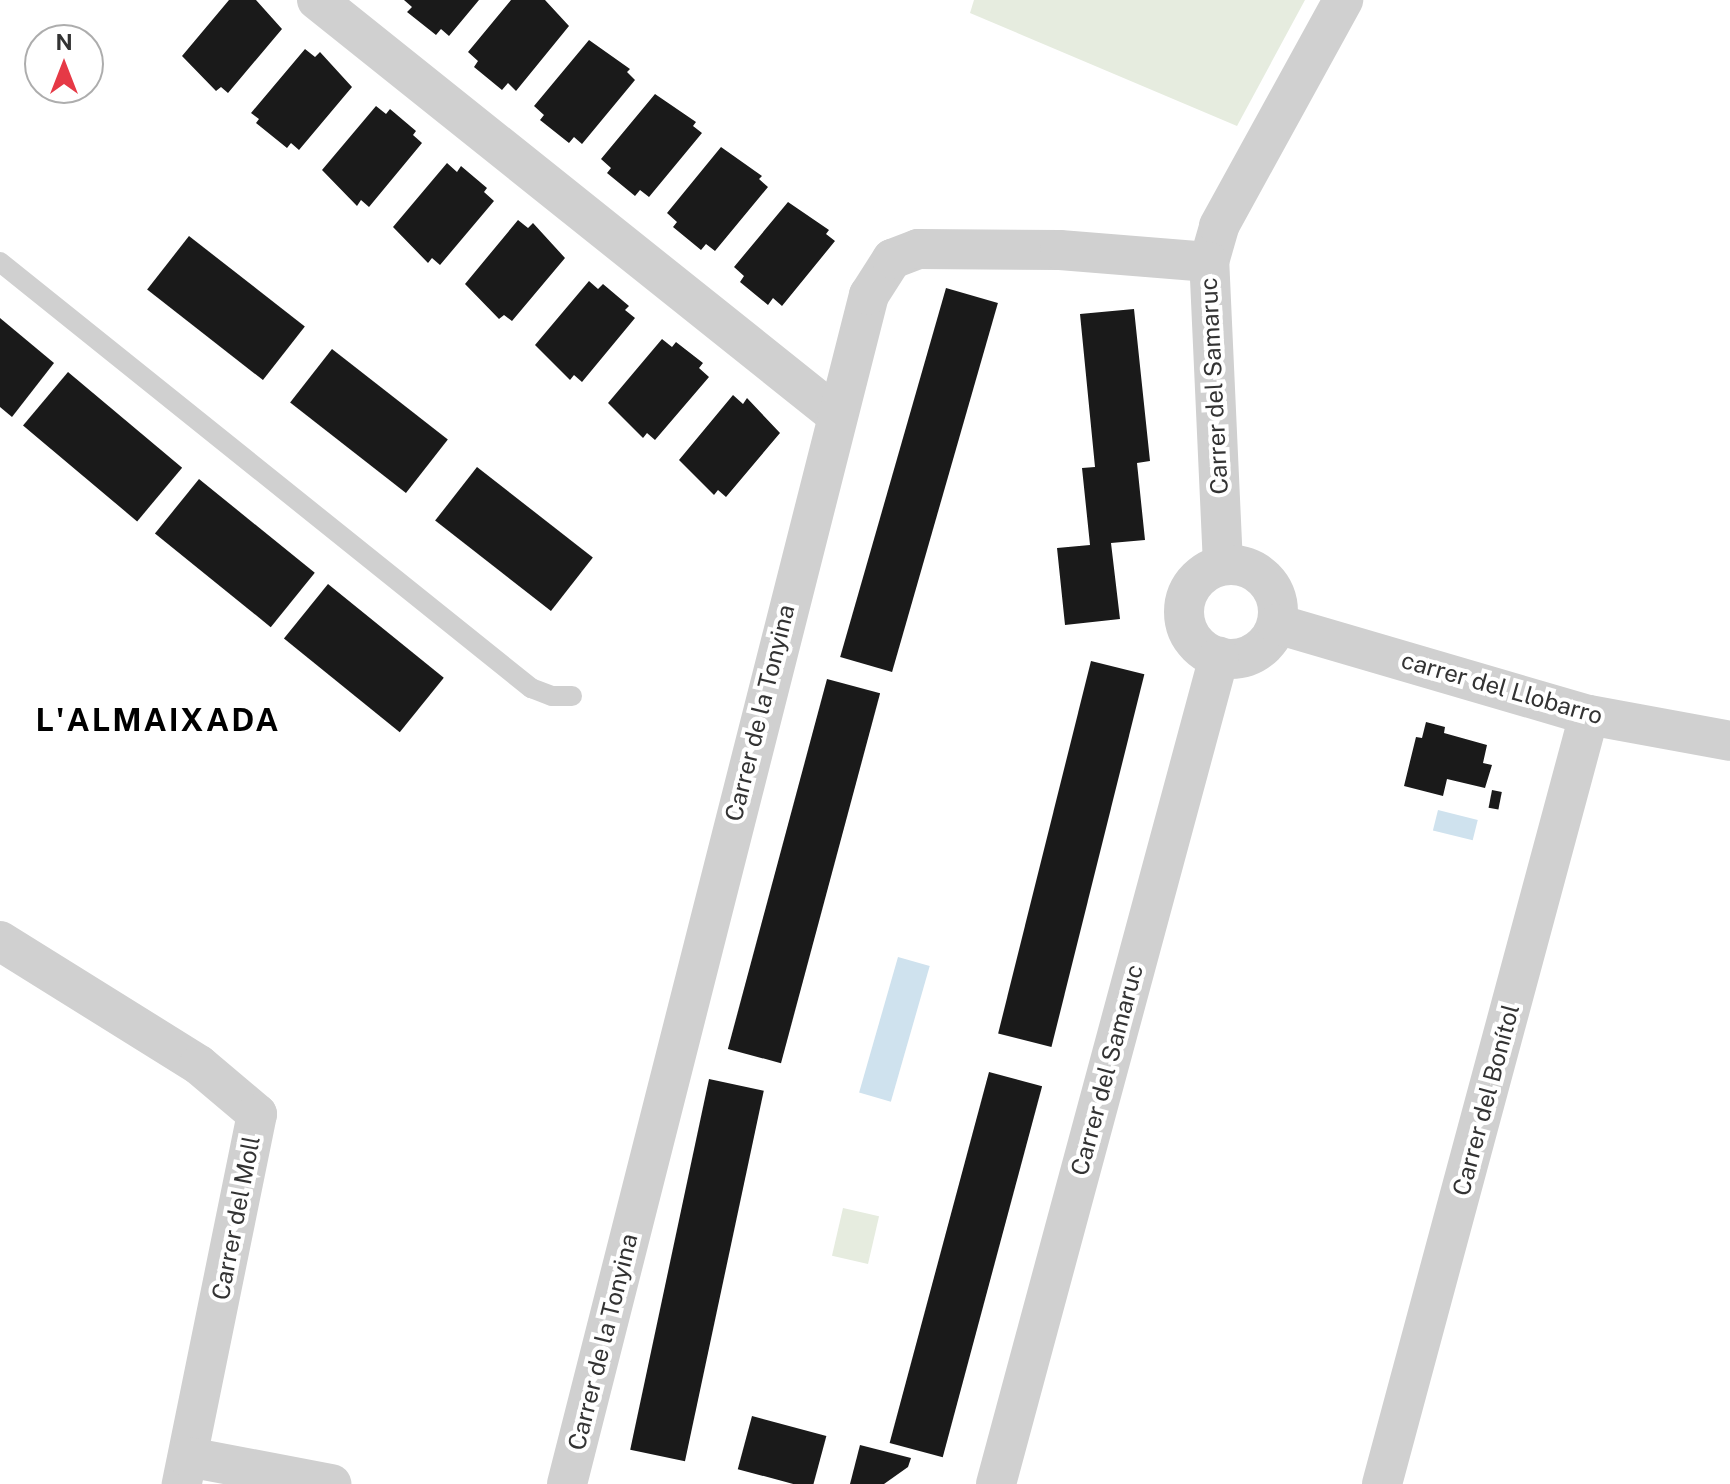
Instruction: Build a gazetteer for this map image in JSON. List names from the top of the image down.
{
  "streets": {
    "street": [
      "Carrer del Samaruc",
      "carrer del Llobarro",
      "Carrer de la Tonyina",
      "Carrer del Bonítol",
      "Carrer del Moll"
    ]
  },
  "crossings": [
    ["Carrer del Samaruc", "carrer del Llobarro"],
    ["Carrer del Samaruc", "Carrer de la Tonyina"],
    ["carrer del Llobarro", "Carrer del Bonítol"]
  ],
  "districts": ["L'ALMAIXADA"],
  "north": "top"
}
